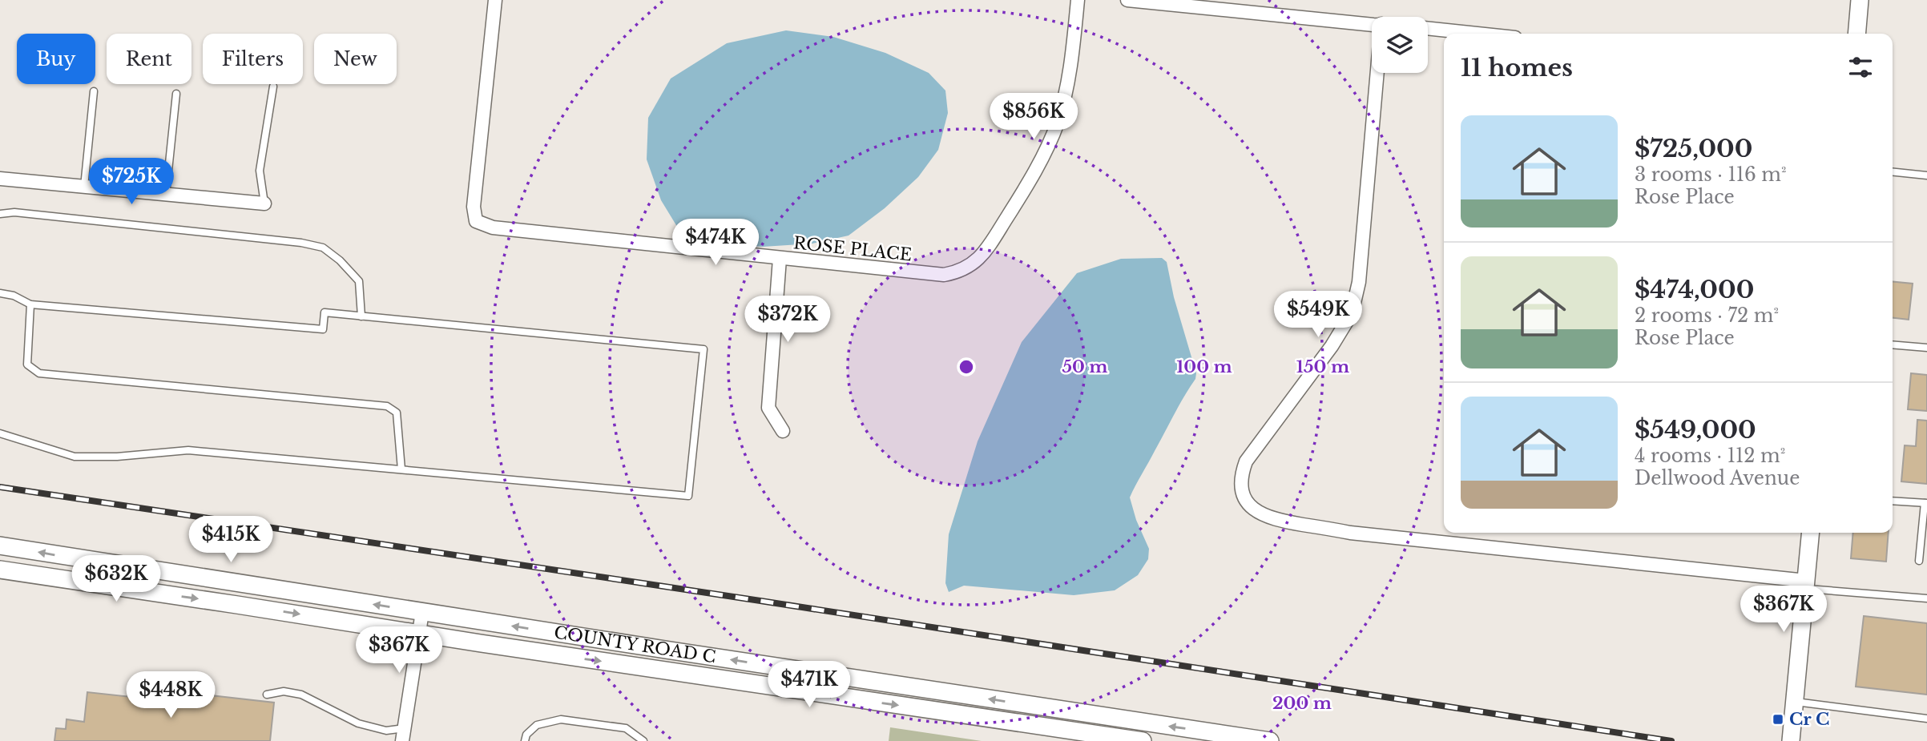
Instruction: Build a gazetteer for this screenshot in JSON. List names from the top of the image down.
{
  "streets": {
    "main road": ["COUNTY ROAD C"],
    "street": ["ROSE PLACE"]
  },
  "places": {
    "transit": ["Cr C"]
  },
  "page": {
    "chip": [
      "Buy",
      "Rent",
      "Filters",
      "New"
    ],
    "heading": "11 homes",
    "price": [
      "$856K",
      "$725K",
      "$474K",
      "$549K",
      "$372K",
      "$415K",
      "$632K",
      "$367K",
      "$367K",
      "$471K",
      "$448K"
    ],
    "list": [
      {
        "name": "$725,000",
        "note": "3 rooms · 116 m² · Rose Place"
      },
      {
        "name": "$474,000",
        "note": "2 rooms · 72 m² · Rose Place"
      },
      {
        "name": "$549,000",
        "note": "4 rooms · 112 m² · Dellwood Avenue"
      }
    ]
  },
  "rings": [
    "50 m",
    "100 m",
    "150 m",
    "200 m"
  ]
}
